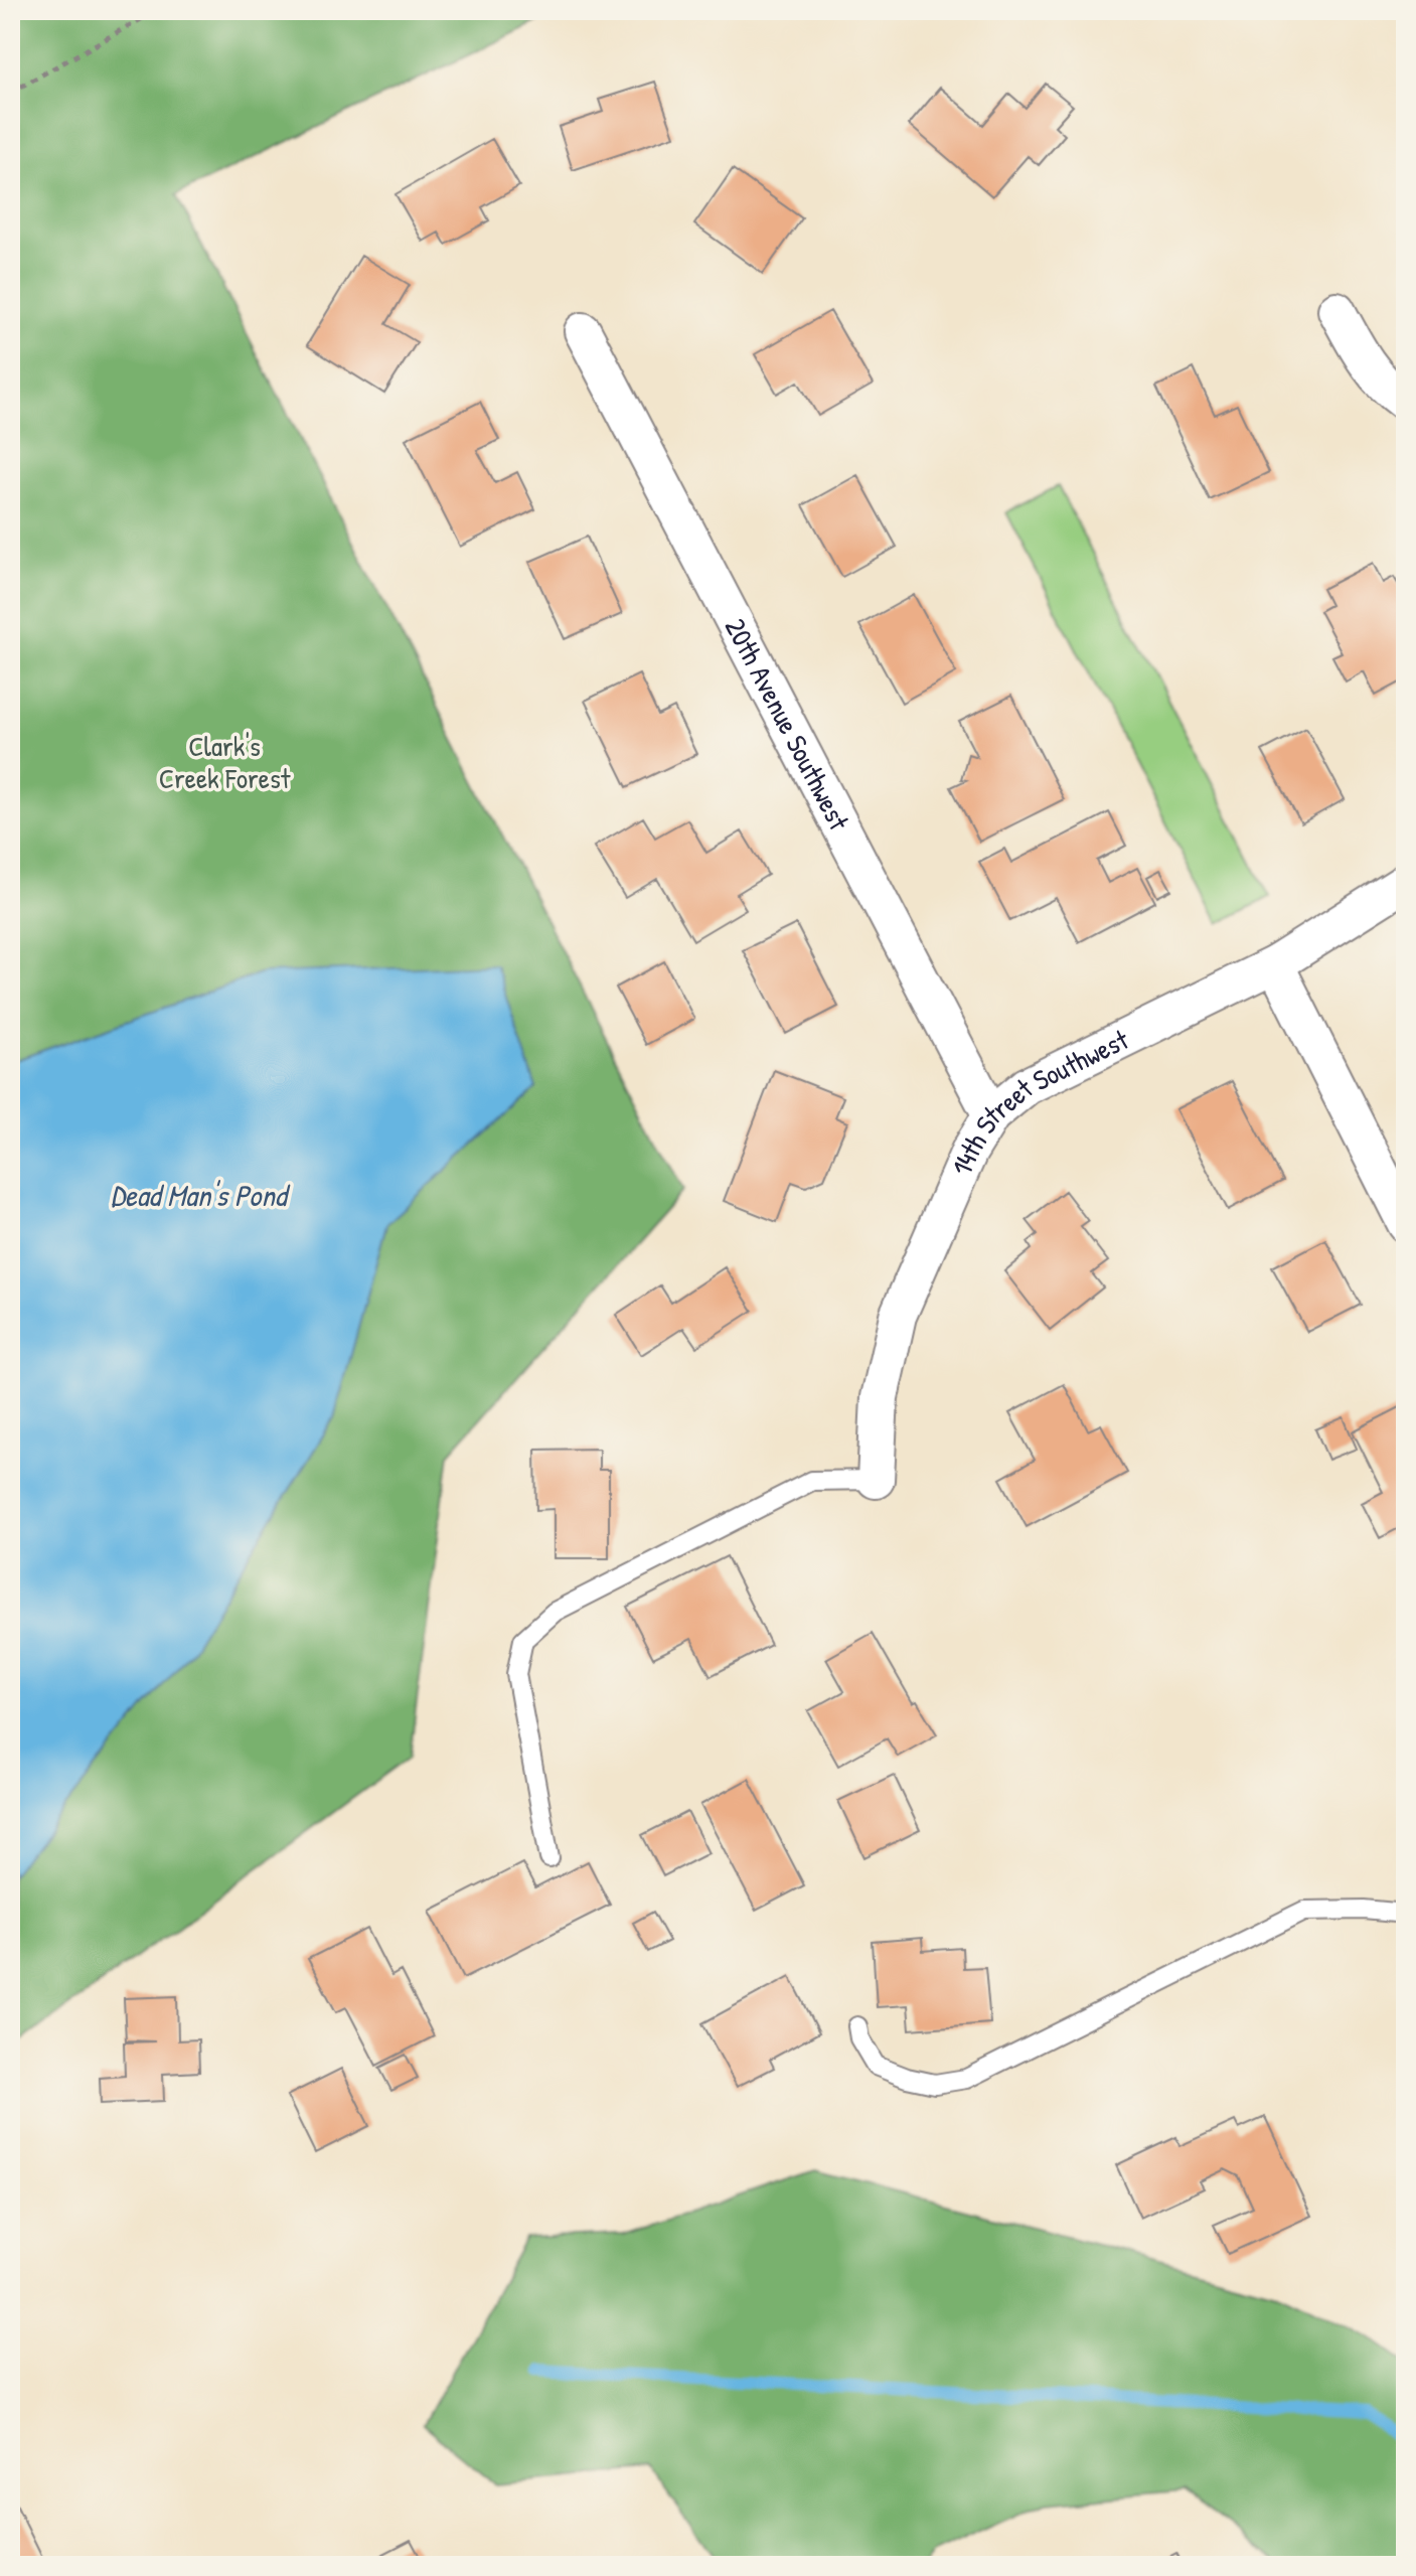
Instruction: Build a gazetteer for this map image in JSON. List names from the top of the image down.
{
  "streets": {
    "street": ["20th Avenue Southwest", "14th Street Southwest"]
  },
  "crossings": [
    ["20th Avenue Southwest", "14th Street Southwest"]
  ],
  "water": ["Dead Man's Pond"],
  "parks": ["Clark's Creek Forest"]
}
